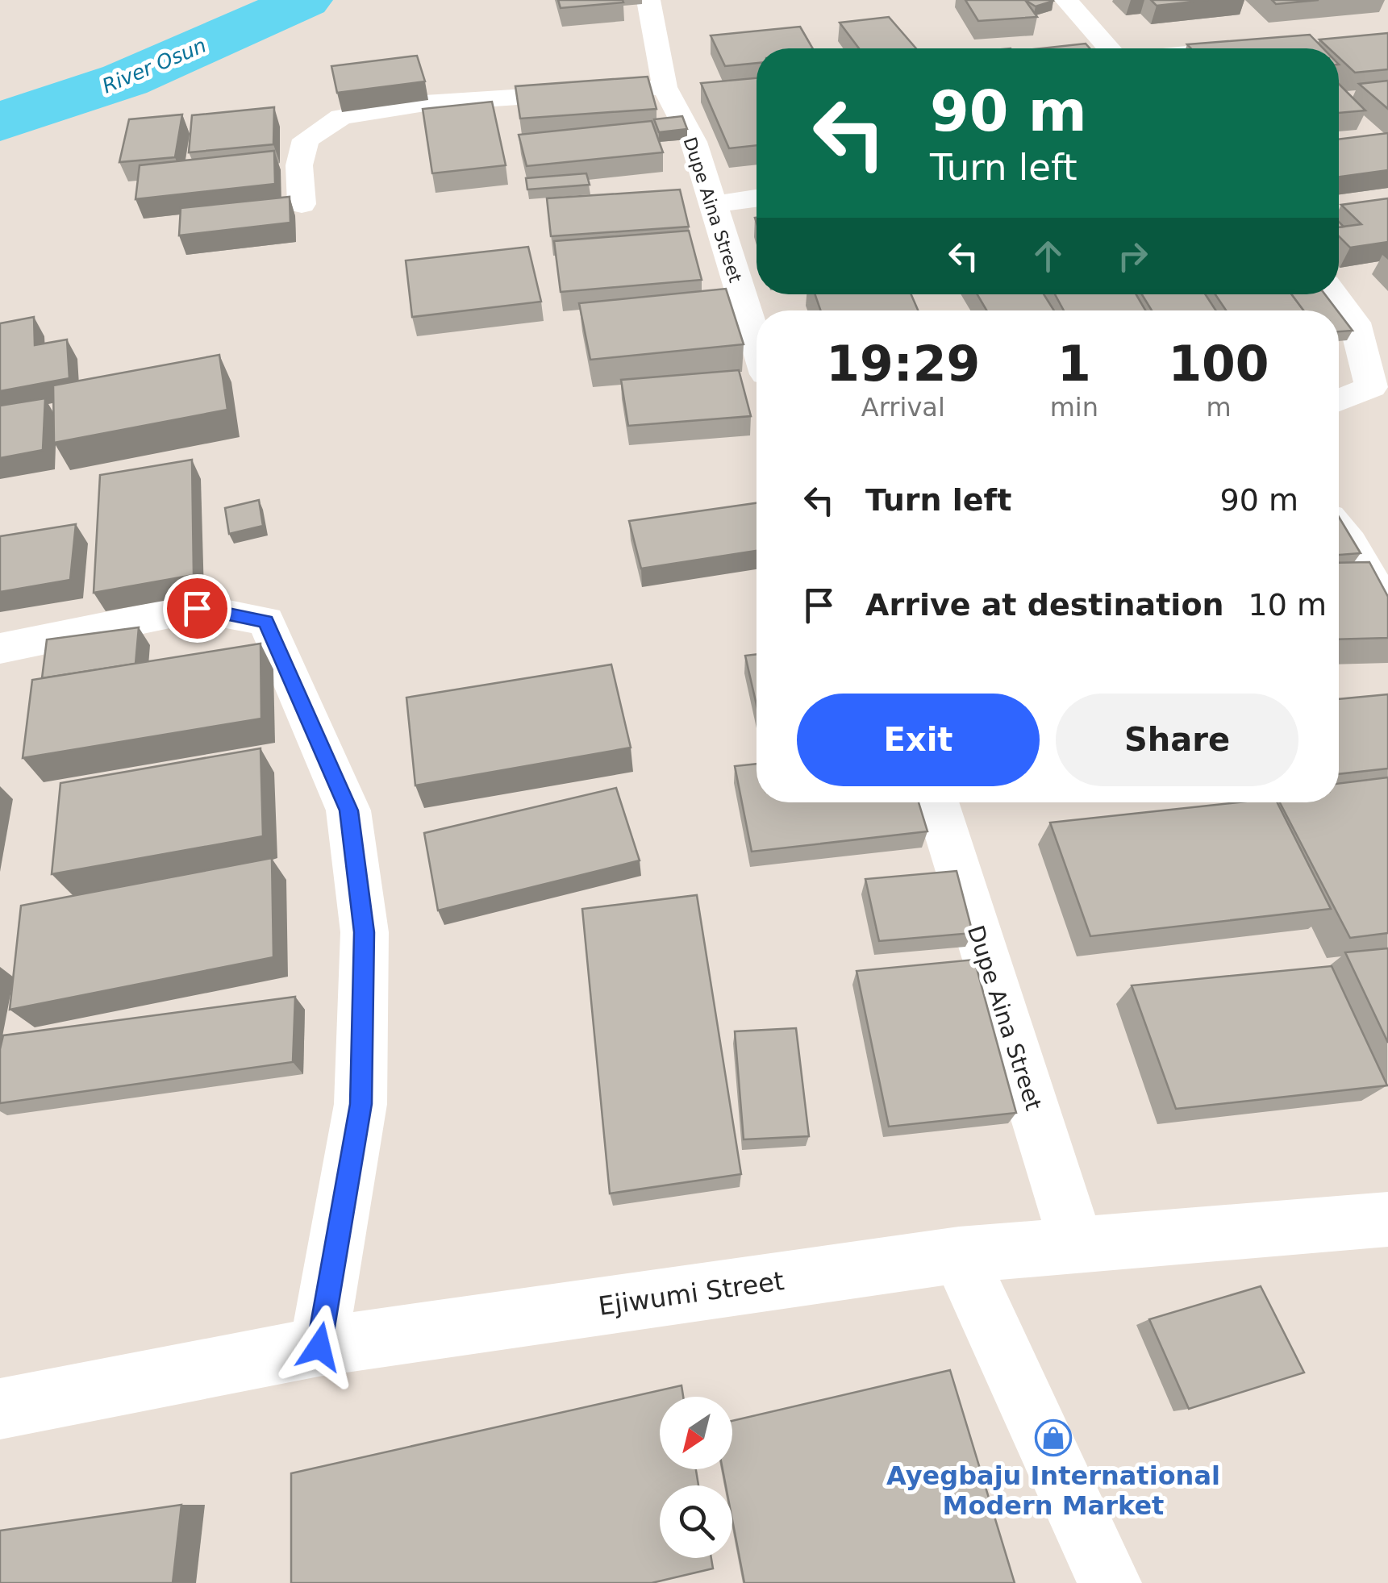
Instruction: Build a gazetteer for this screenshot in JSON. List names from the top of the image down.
{
  "streets": {
    "street": ["Dupe Aina Street", "Ejiwumi Street"]
  },
  "crossings": [
    ["Dupe Aina Street", "Ejiwumi Street"]
  ],
  "water": ["River Osun"],
  "places": {
    "shop": ["Ayegbaju International Modern Market"]
  },
  "north": "bottom left",
  "page": {
    "turn": ["90 m", "Turn left"],
    "eta": [
      "19:29",
      "Arrival",
      "1",
      "min",
      "100",
      "m"
    ],
    "list": [
      {
        "name": "Turn left",
        "value": "90 m"
      },
      {
        "name": "Arrive at destination",
        "value": "10 m"
      }
    ],
    "buttons": ["Exit", "Share"]
  }
}
